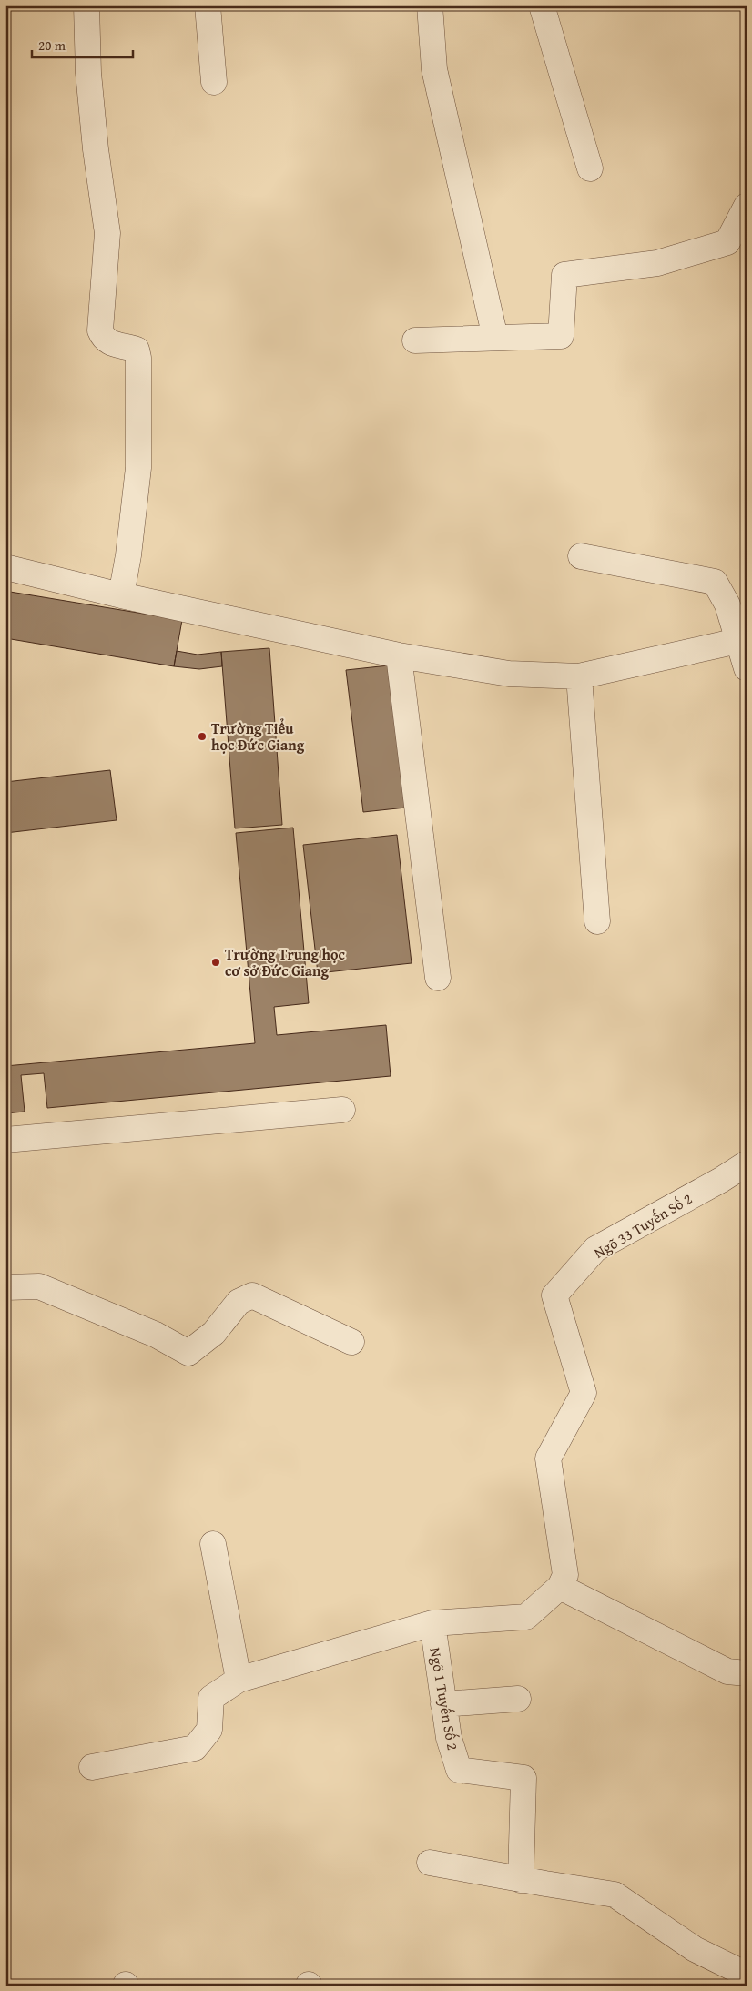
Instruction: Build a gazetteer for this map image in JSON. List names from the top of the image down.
{
  "streets": {
    "street": ["Ngõ 33 Tuyến Số 2", "Ngõ 1 Tuyến Số 2"]
  },
  "places": ["Trường Tiểu học Đức Giang", "Trường Trung học cơ sở Đức Giang"],
  "scale_bar": "20 m"
}
